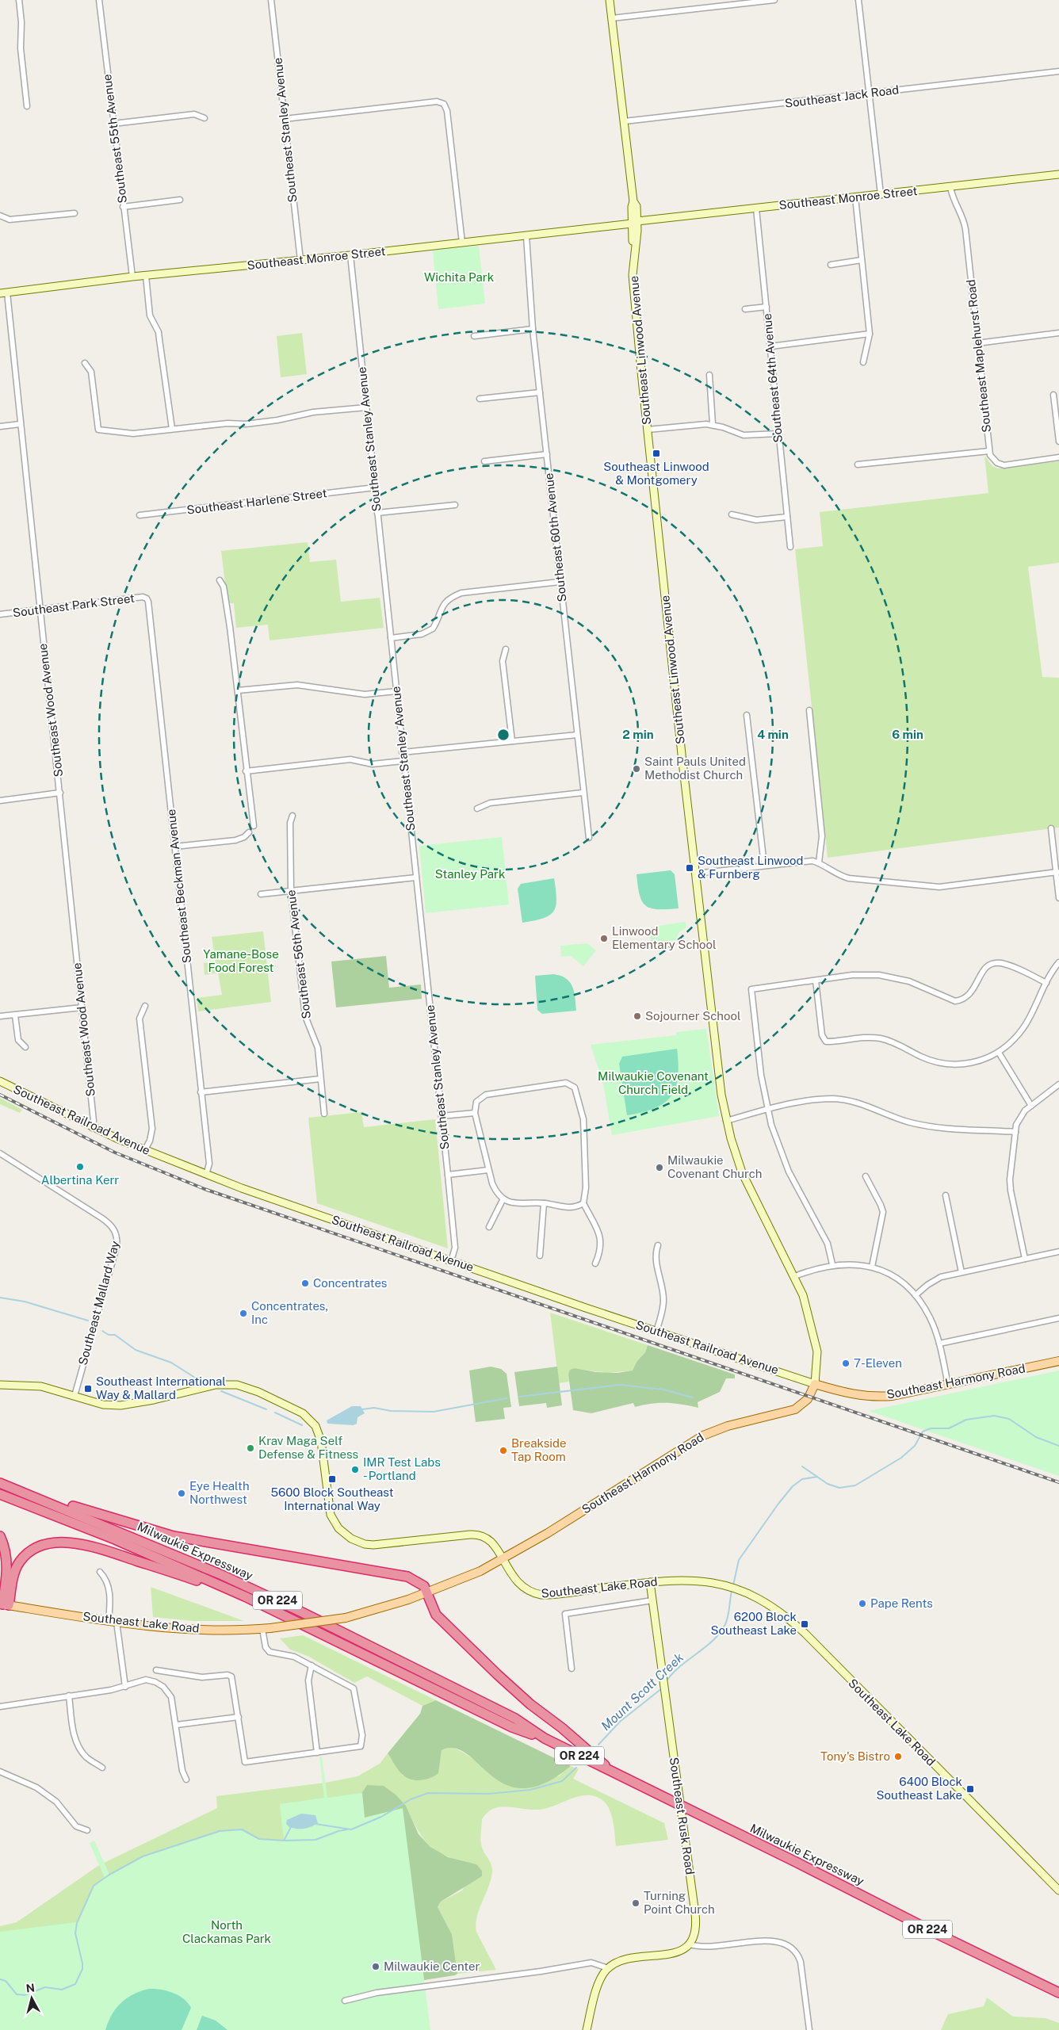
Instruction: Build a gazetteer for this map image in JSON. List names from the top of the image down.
{
  "streets": {
    "highway": ["Milwaukie Expressway", "OR 224"],
    "main road": ["Southeast Harmony Road", "Southeast Lake Road"],
    "street": [
      "Southeast Jack Road",
      "Southeast Stanley Avenue",
      "Southeast 55th Avenue",
      "Southeast Monroe Street",
      "Southeast Linwood Avenue",
      "Southeast Maplehurst Road",
      "Southeast 64th Avenue",
      "Southeast Harlene Street",
      "Southeast 60th Avenue",
      "Southeast Park Street",
      "Southeast Wood Avenue",
      "Southeast Beckman Avenue",
      "Southeast 56th Avenue",
      "Southeast Railroad Avenue",
      "Southeast Mallard Way",
      "Southeast Rusk Road"
    ]
  },
  "crossings": [
    ["Southeast Jack Road", "Southeast Linwood Avenue"],
    ["Southeast Stanley Avenue", "Southeast Monroe Street"],
    ["Southeast Stanley Avenue", "Southeast Harlene Street"],
    ["Southeast Stanley Avenue", "Southeast Railroad Avenue"],
    ["Southeast 55th Avenue", "Southeast Monroe Street"],
    ["Southeast Monroe Street", "Southeast Linwood Avenue"],
    ["Southeast Monroe Street", "Southeast Maplehurst Road"],
    ["Southeast Monroe Street", "Southeast 64th Avenue"],
    ["Southeast Monroe Street", "Southeast 60th Avenue"],
    ["Southeast Monroe Street", "Southeast Wood Avenue"],
    ["Southeast Linwood Avenue", "Southeast Railroad Avenue"],
    ["Southeast Linwood Avenue", "Southeast Harmony Road"],
    ["Southeast Park Street", "Southeast Wood Avenue"],
    ["Southeast Park Street", "Southeast Beckman Avenue"],
    ["Southeast Wood Avenue", "Southeast Railroad Avenue"],
    ["Southeast Beckman Avenue", "Southeast Railroad Avenue"],
    ["Southeast Railroad Avenue", "Southeast Harmony Road"],
    ["Southeast Harmony Road", "Southeast Lake Road"],
    ["Milwaukie Expressway", "Southeast Rusk Road"],
    ["Southeast Lake Road", "Southeast Rusk Road"]
  ],
  "water": ["Mount Scott Creek"],
  "parks": [
    "Wichita Park",
    "Stanley Park",
    "Yamane-Bose Food Forest",
    "Milwaukie Covenant Church Field",
    "North Clackamas Park"
  ],
  "places": {
    "transit": [
      "Southeast Linwood & Montgomery",
      "Southeast Linwood & Furnberg",
      "Southeast International Way & Mallard",
      "5600 Block Southeast International Way",
      "6200 Block Southeast Lake",
      "6400 Block Southeast Lake"
    ],
    "other": [
      "Saint Pauls United Methodist Church",
      "Linwood Elementary School",
      "Sojourner School",
      "Albertina Kerr",
      "Milwaukie Covenant Church",
      "Concentrates",
      "Concentrates, Inc",
      "7-Eleven",
      "Krav Maga Self Defense & Fitness",
      "Breakside Tap Room",
      "IMR Test Labs - Portland",
      "Eye Health Northwest",
      "Pape Rents",
      "Tony's Bistro",
      "Turning Point Church",
      "Milwaukie Center"
    ]
  },
  "north": "top",
  "rings": ["2 min", "4 min", "6 min"]
}
